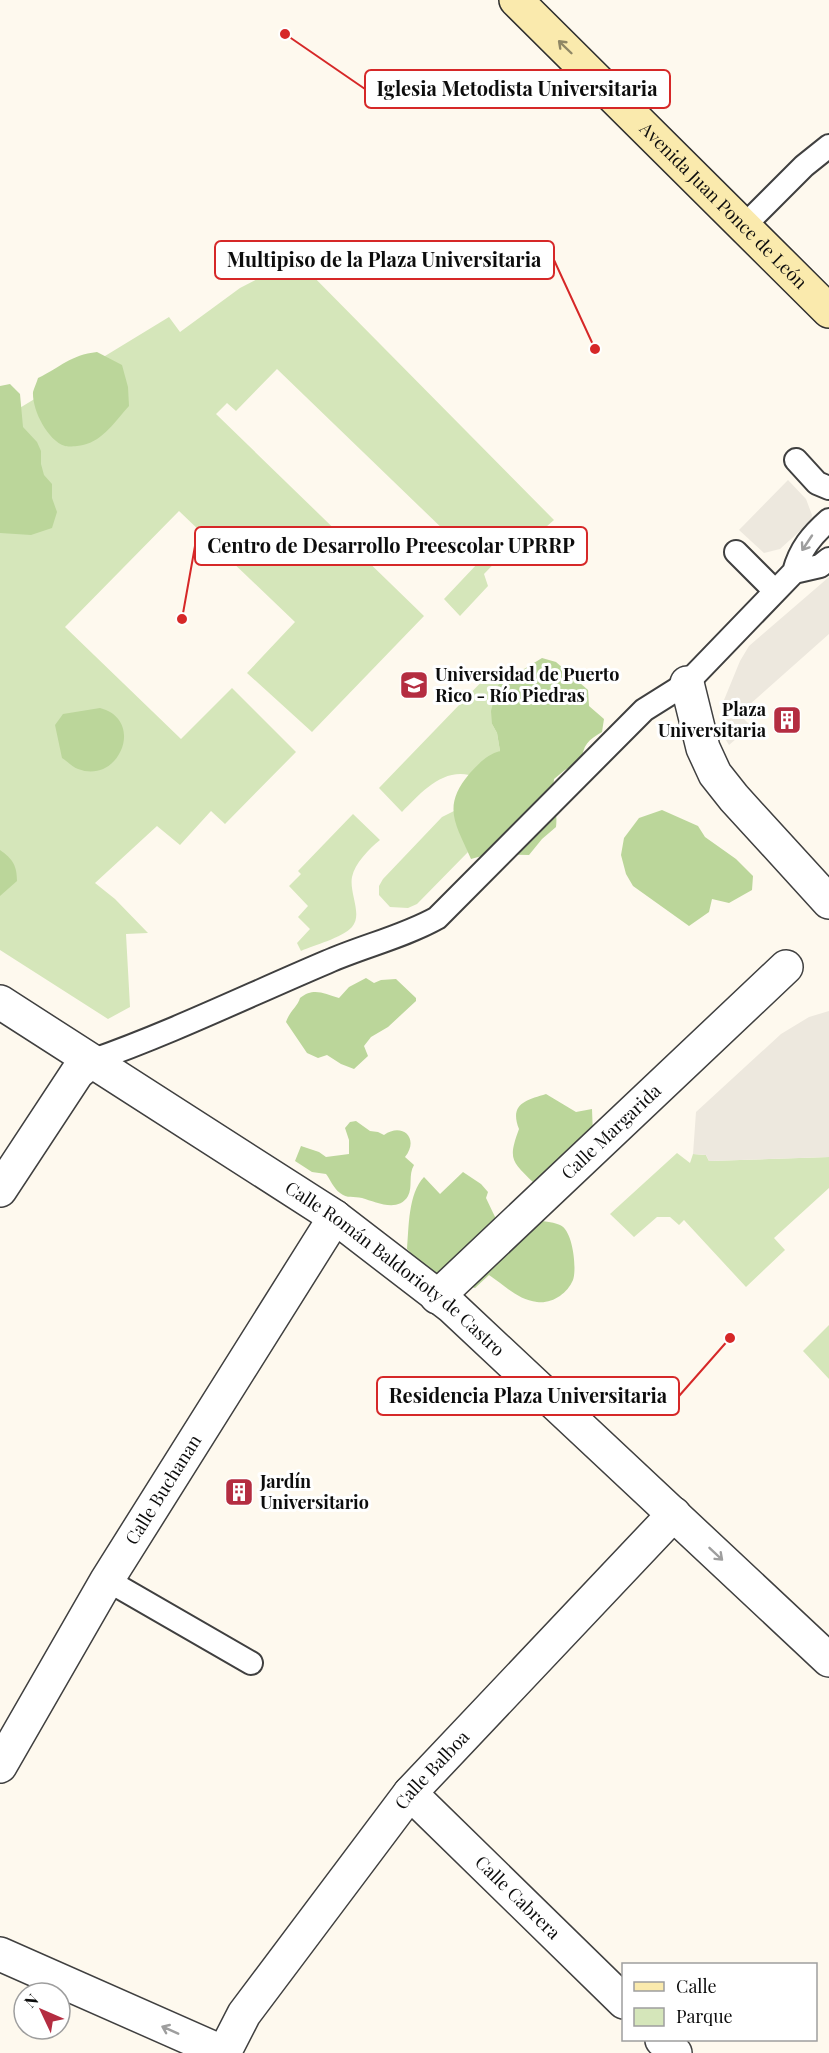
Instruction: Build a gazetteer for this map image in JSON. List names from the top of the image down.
{
  "streets": {
    "street": [
      "Avenida Juan Ponce de León",
      "Calle Margarida",
      "Calle Román Baldorioty de Castro",
      "Calle Buchanan",
      "Calle Balboa",
      "Calle Cabrera"
    ]
  },
  "crossings": [
    ["Calle Margarida", "Calle Román Baldorioty de Castro"],
    ["Calle Román Baldorioty de Castro", "Calle Buchanan"],
    ["Calle Román Baldorioty de Castro", "Calle Balboa"],
    ["Calle Balboa", "Calle Cabrera"]
  ],
  "one_way": ["Avenida Juan Ponce de León"],
  "places": {
    "other": [
      "Iglesia Metodista Universitaria",
      "Multipiso de la Plaza Universitaria",
      "Centro de Desarrollo Preescolar UPRRP",
      "Residencia Plaza Universitaria"
    ],
    "school or university": ["Universidad de Puerto Rico - Río Piedras"],
    "building": ["Plaza Universitaria", "Jardín Universitario"]
  },
  "legend": ["Calle", "Parque"],
  "north": "top left"
}
